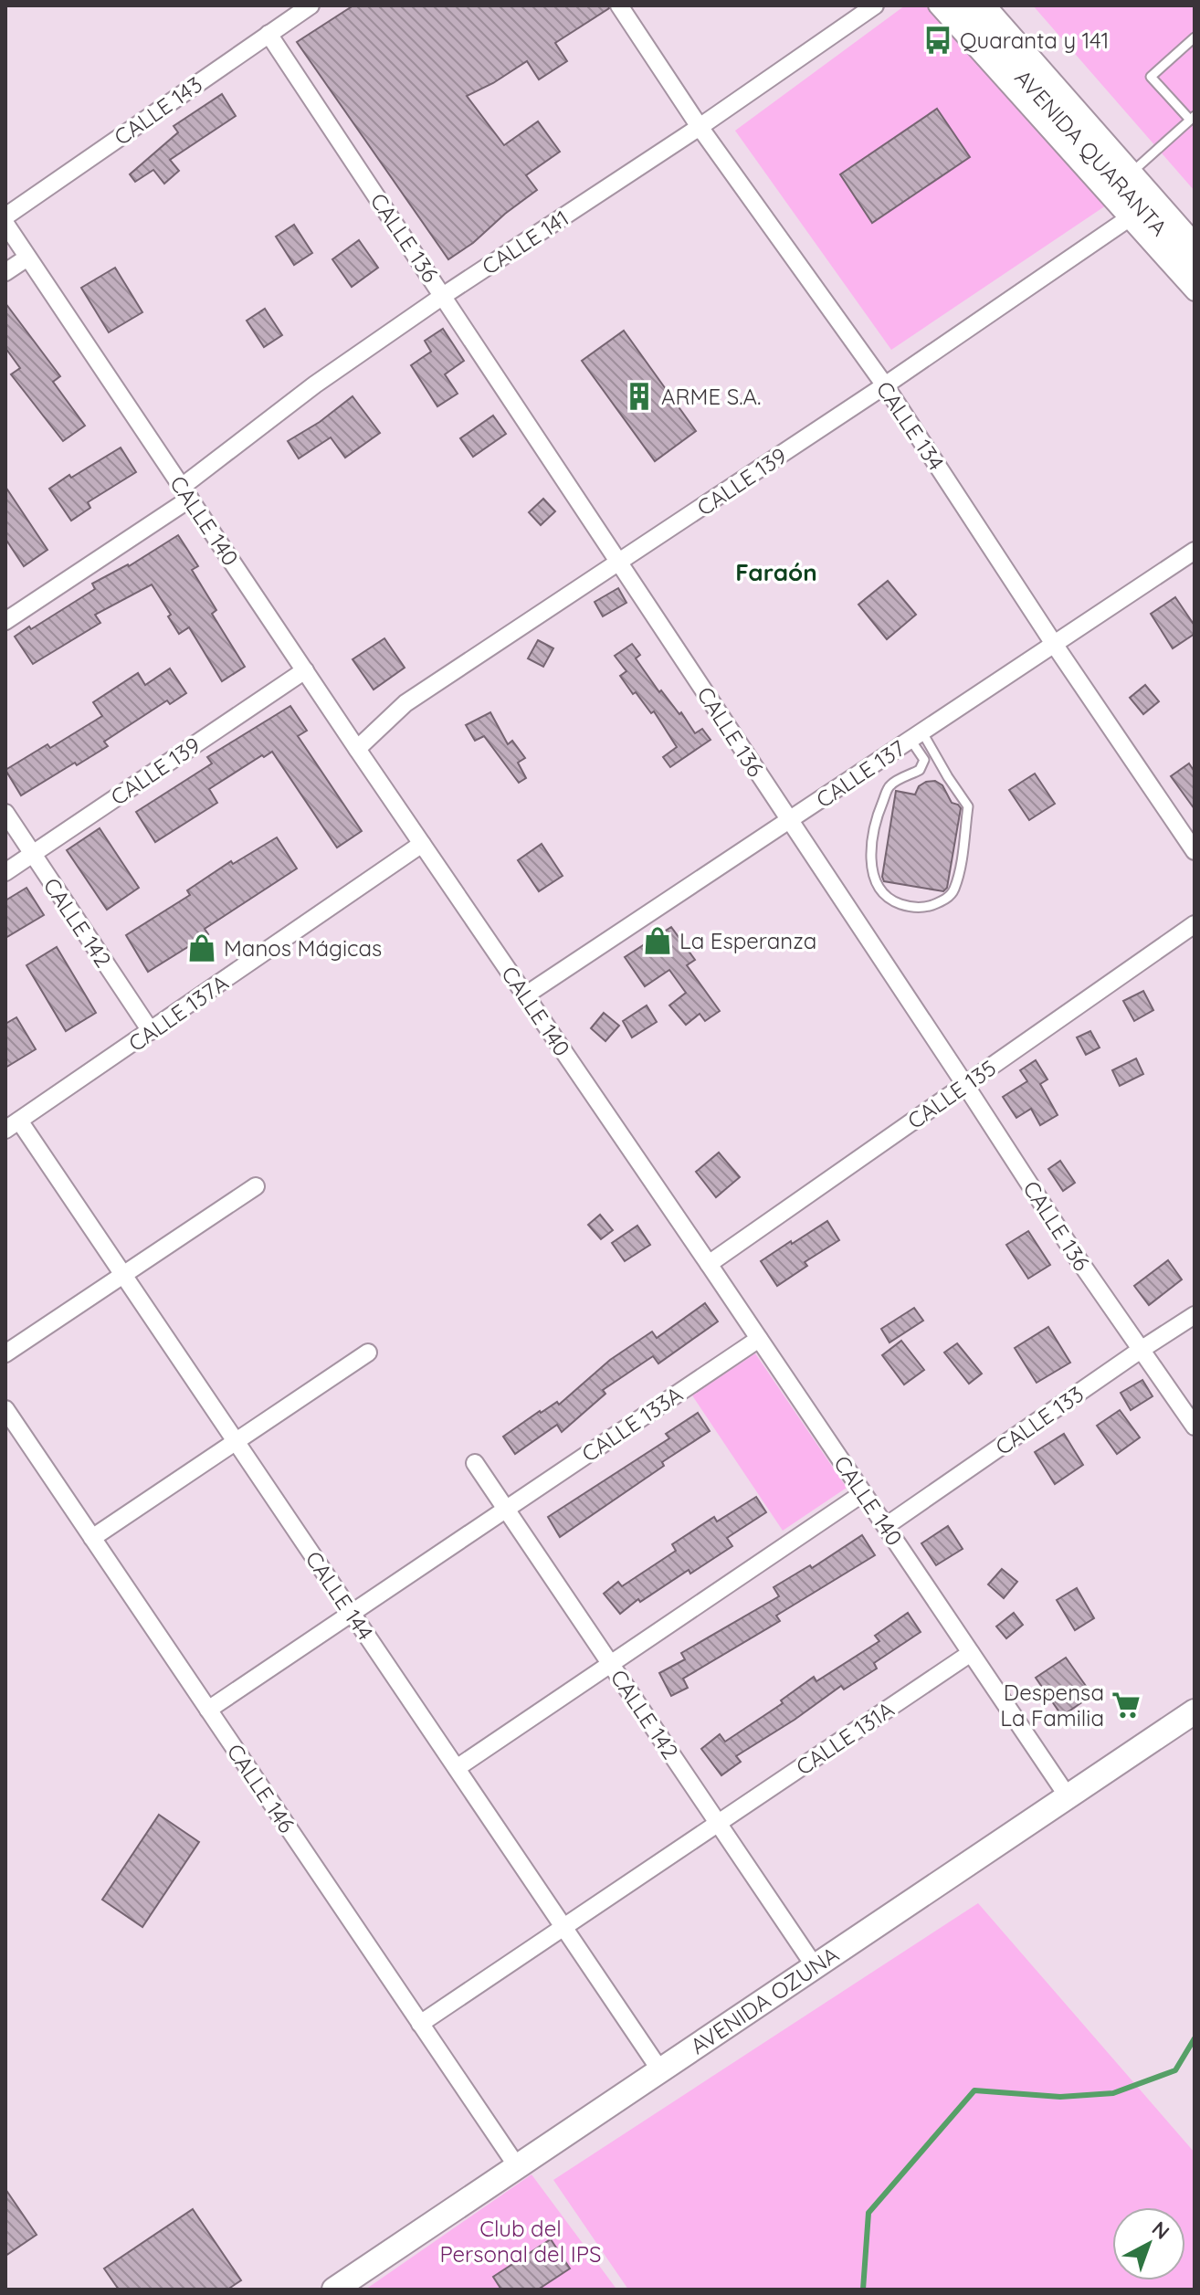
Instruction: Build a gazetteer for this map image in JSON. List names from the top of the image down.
{
  "streets": {
    "highway": ["AVENIDA QUARANTA"],
    "main road": ["AVENIDA OZUNA"],
    "street": [
      "CALLE 143",
      "CALLE 136",
      "CALLE 141",
      "CALLE 134",
      "CALLE 139",
      "CALLE 140",
      "CALLE 137",
      "CALLE 142",
      "CALLE 137A",
      "CALLE 135",
      "CALLE 133",
      "CALLE 133A",
      "CALLE 144",
      "CALLE 131A",
      "CALLE 146"
    ]
  },
  "crossings": [
    ["CALLE 143", "CALLE 136"],
    ["CALLE 136", "CALLE 141"],
    ["CALLE 136", "CALLE 139"],
    ["CALLE 136", "CALLE 137"],
    ["CALLE 136", "CALLE 135"],
    ["CALLE 136", "CALLE 133"],
    ["CALLE 141", "CALLE 134"],
    ["CALLE 141", "CALLE 140"],
    ["CALLE 134", "CALLE 139"],
    ["CALLE 134", "CALLE 137"],
    ["CALLE 139", "CALLE 140"],
    ["CALLE 139", "CALLE 142"],
    ["CALLE 140", "CALLE 137"],
    ["CALLE 140", "CALLE 137A"],
    ["CALLE 140", "CALLE 135"],
    ["CALLE 140", "CALLE 133"],
    ["CALLE 140", "CALLE 133A"],
    ["CALLE 140", "CALLE 131A"],
    ["CALLE 140", "AVENIDA OZUNA"],
    ["CALLE 142", "CALLE 137A"],
    ["CALLE 142", "CALLE 133A"],
    ["CALLE 142", "CALLE 131A"],
    ["CALLE 142", "AVENIDA OZUNA"],
    ["CALLE 137A", "CALLE 144"],
    ["CALLE 133A", "CALLE 144"],
    ["CALLE 133A", "CALLE 146"],
    ["CALLE 144", "CALLE 131A"],
    ["CALLE 144", "AVENIDA OZUNA"],
    ["CALLE 131A", "CALLE 146"],
    ["CALLE 146", "AVENIDA OZUNA"]
  ],
  "districts": ["Faraón"],
  "parks": ["Club del Personal del IPS"],
  "places": {
    "bus stop": ["Quaranta y 141"],
    "building": ["ARME S.A."],
    "shop": ["La Esperanza", "Manos Mágicas"],
    "supermarket": ["Despensa La Familia"]
  },
  "north": "top right"
}
